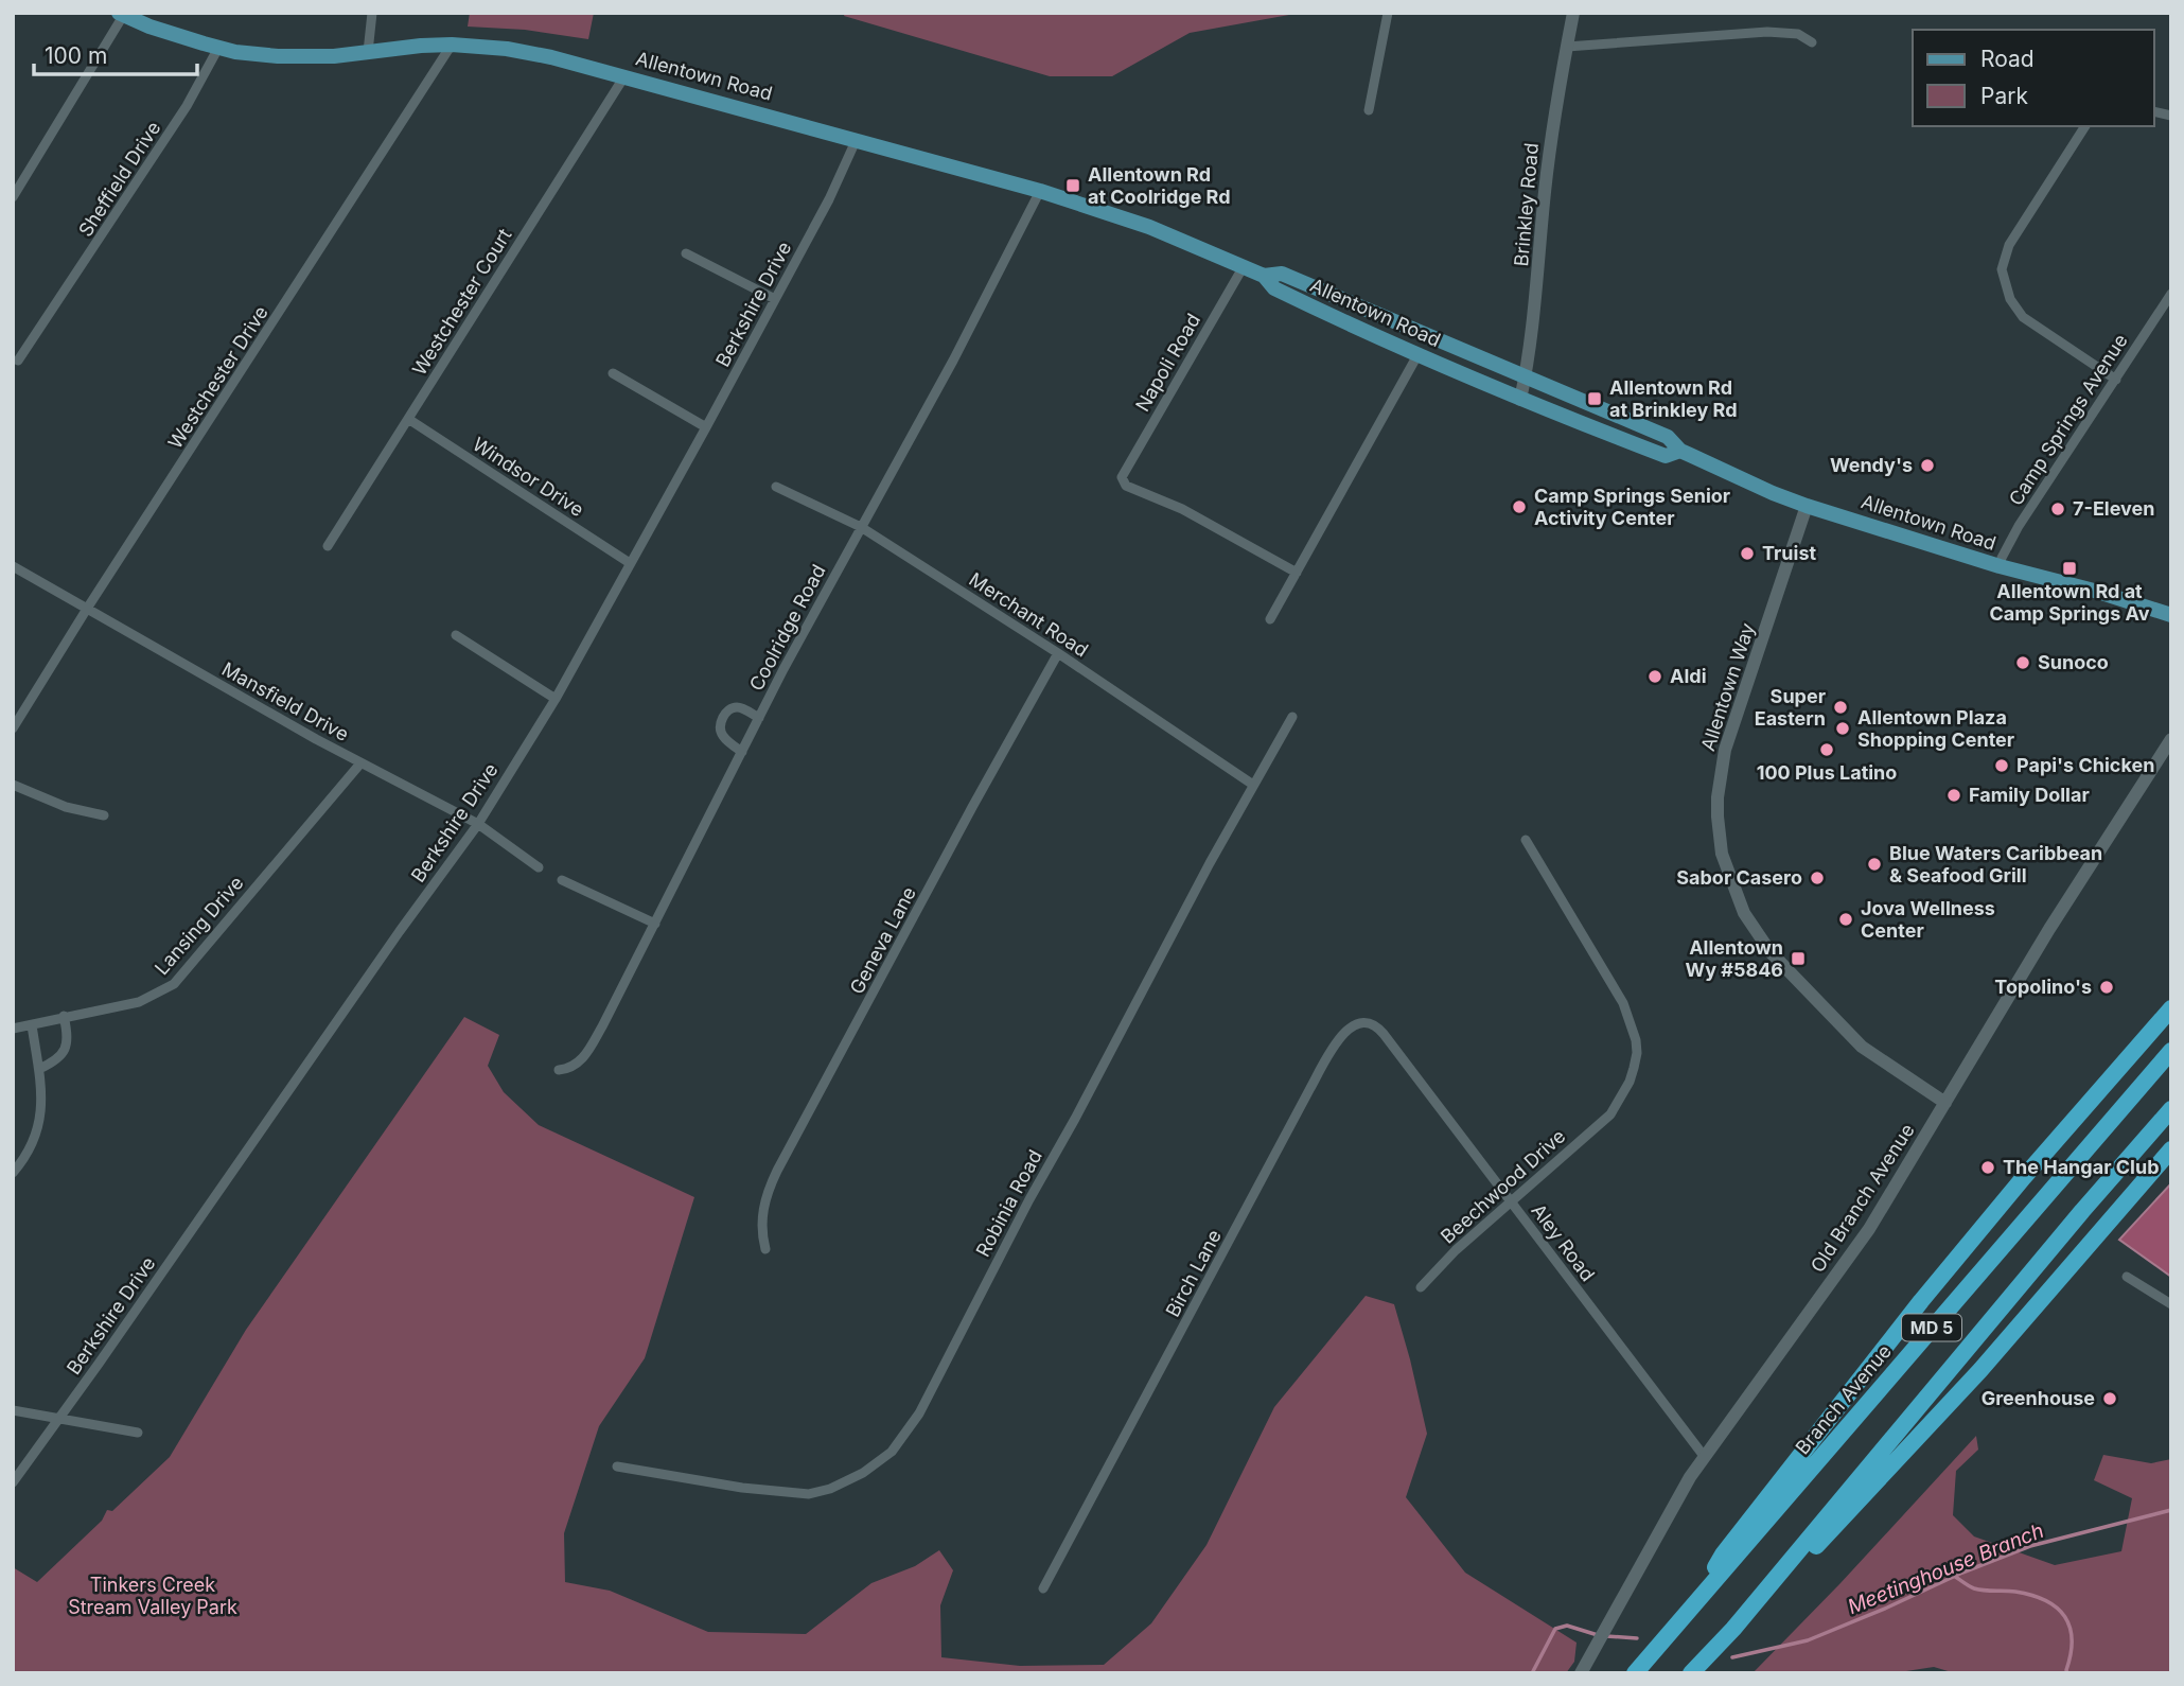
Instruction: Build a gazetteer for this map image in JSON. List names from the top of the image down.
{
  "streets": {
    "highway": ["MD 5", "Branch Avenue"],
    "main road": [
      "Allentown Road",
      "Brinkley Road",
      "Allentown Way",
      "Old Branch Avenue"
    ],
    "street": [
      "Sheffield Drive",
      "Westchester Court",
      "Berkshire Drive",
      "Napoli Road",
      "Westchester Drive",
      "Camp Springs Avenue",
      "Windsor Drive",
      "Merchant Road",
      "Coolridge Road",
      "Mansfield Drive",
      "Lansing Drive",
      "Geneva Lane",
      "Beechwood Drive",
      "Robinia Road",
      "Aley Road",
      "Birch Lane"
    ]
  },
  "crossings": [
    ["Allentown Road", "Sheffield Drive"],
    ["Allentown Road", "Brinkley Road"],
    ["Allentown Road", "Westchester Court"],
    ["Allentown Road", "Berkshire Drive"],
    ["Allentown Road", "Napoli Road"],
    ["Allentown Road", "Westchester Drive"],
    ["Allentown Road", "Camp Springs Avenue"],
    ["Allentown Road", "Coolridge Road"],
    ["Allentown Road", "Allentown Way"],
    ["Westchester Court", "Windsor Drive"],
    ["Berkshire Drive", "Windsor Drive"],
    ["Berkshire Drive", "Mansfield Drive"],
    ["Westchester Drive", "Mansfield Drive"],
    ["Merchant Road", "Coolridge Road"],
    ["Merchant Road", "Geneva Lane"],
    ["Merchant Road", "Robinia Road"],
    ["Allentown Way", "Old Branch Avenue"],
    ["Mansfield Drive", "Lansing Drive"],
    ["Beechwood Drive", "Aley Road"],
    ["Old Branch Avenue", "Aley Road"],
    ["Aley Road", "Birch Lane"]
  ],
  "water": ["Meetinghouse Branch"],
  "parks": ["Tinkers Creek Stream Valley Park"],
  "places": {
    "transit": [
      "Allentown Rd at Coolridge Rd",
      "Allentown Rd at Brinkley Rd",
      "Allentown Rd at Camp Springs Av",
      "Allentown Wy #5846"
    ],
    "other": [
      "Wendy's",
      "Camp Springs Senior Activity Center",
      "7-Eleven",
      "Truist",
      "Sunoco",
      "Aldi",
      "Super Eastern",
      "Allentown Plaza Shopping Center",
      "100 Plus Latino",
      "Papi's Chicken",
      "Family Dollar",
      "Blue Waters Caribbean & Seafood Grill",
      "Sabor Casero",
      "Jova Wellness Center",
      "Topolino's",
      "The Hangar Club",
      "Greenhouse"
    ]
  },
  "legend": ["Road", "Park"],
  "scale_bar": "100 m"
}
